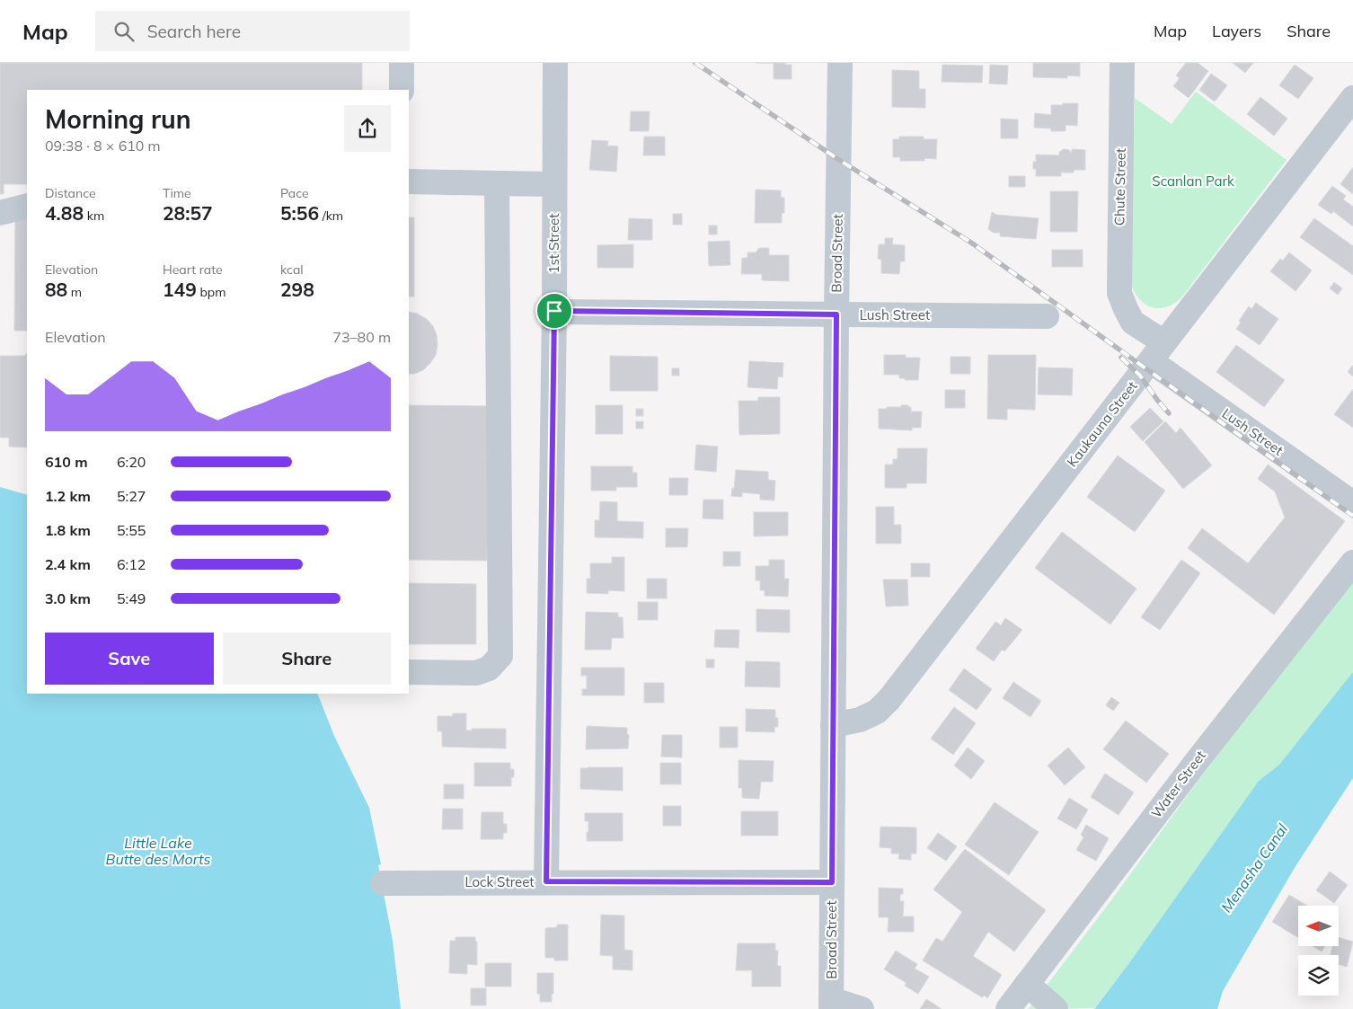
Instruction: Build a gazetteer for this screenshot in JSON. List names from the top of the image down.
{
  "streets": {
    "street": [
      "Chute Street",
      "1st Street",
      "Broad Street",
      "Lush Street",
      "Kaukauna Street",
      "Water Street",
      "Lock Street"
    ]
  },
  "crossings": [
    ["Chute Street", "Lush Street"],
    ["1st Street", "Lush Street"],
    ["1st Street", "Lock Street"],
    ["Broad Street", "Lush Street"],
    ["Broad Street", "Kaukauna Street"],
    ["Broad Street", "Lock Street"],
    ["Lush Street", "Kaukauna Street"]
  ],
  "water": ["Little Lake Butte des Morts", "Menasha Canal"],
  "parks": ["Scanlan Park"],
  "north": "left",
  "page": {
    "header": "Map",
    "search": "Search here",
    "nav": ["Map", "Layers", "Share"],
    "heading": ["Morning run", "09:38 · 8 × 610 m"],
    "stats": [
      ["Distance", "4.88 km"],
      ["Time", "28:57"],
      ["Pace", "5:56 /km"],
      ["Elevation", "88 m"],
      ["Heart rate", "149 bpm"],
      ["kcal", "298"]
    ],
    "chart": ["Elevation", "73–80 m"],
    "list": [
      {
        "name": "610 m",
        "note": "6:20"
      },
      {
        "name": "1.2 km",
        "note": "5:27"
      },
      {
        "name": "1.8 km",
        "note": "5:55"
      },
      {
        "name": "2.4 km",
        "note": "6:12"
      },
      {
        "name": "3.0 km",
        "note": "5:49"
      }
    ],
    "buttons": ["Save", "Share"]
  }
}
